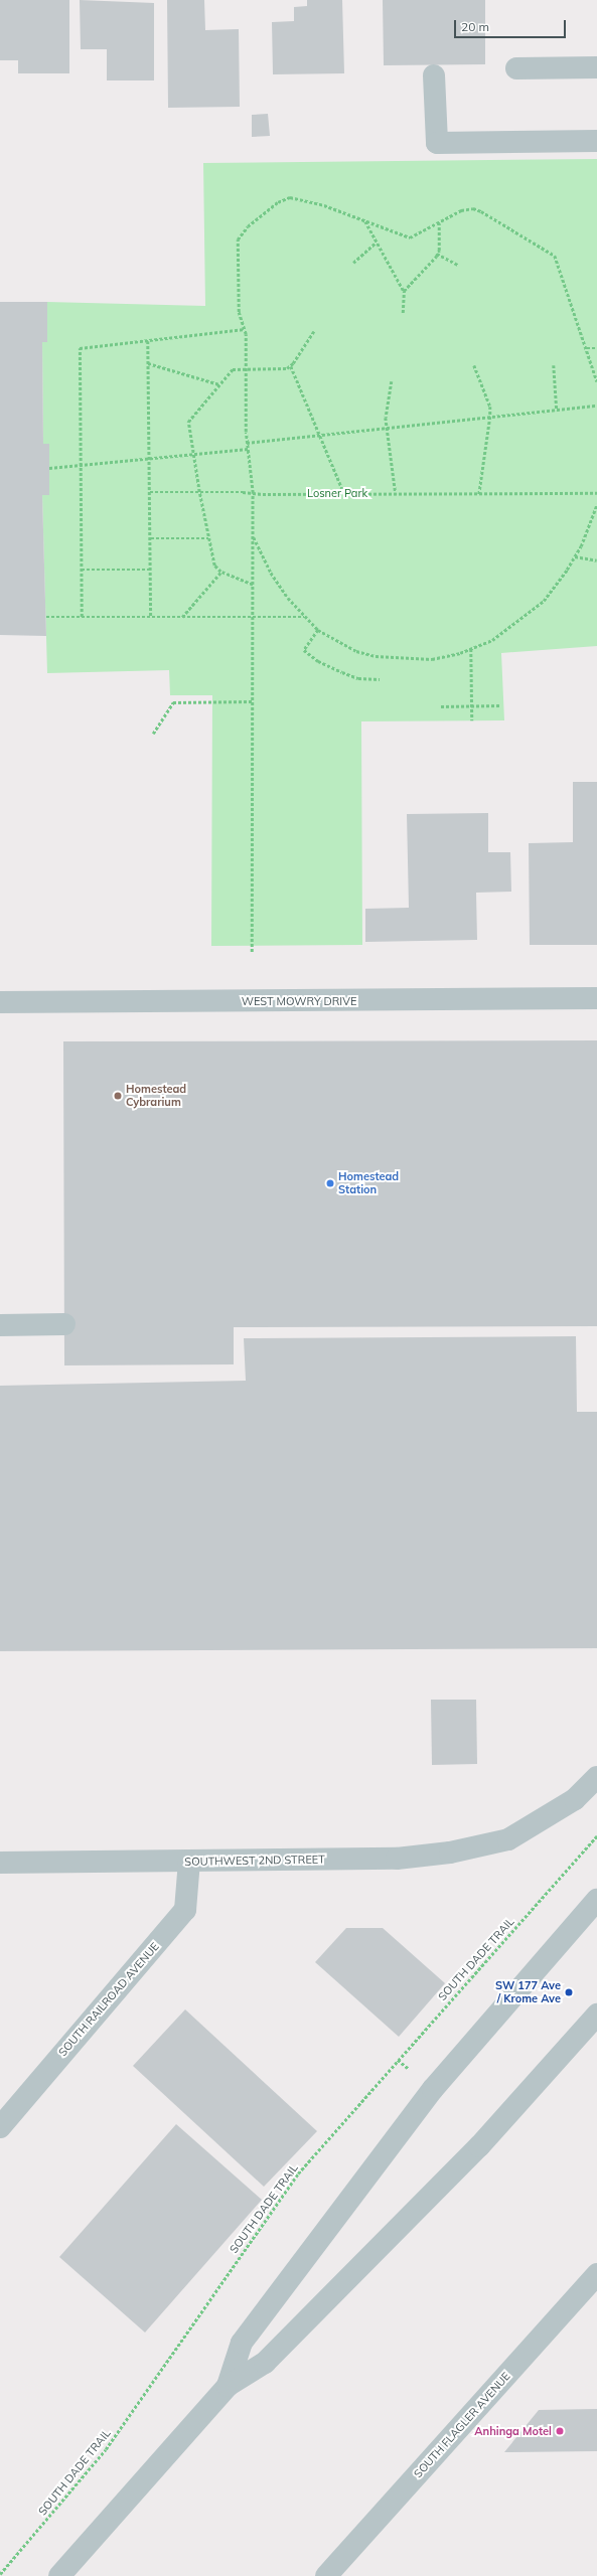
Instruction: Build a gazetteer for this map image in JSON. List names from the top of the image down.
{
  "streets": {
    "street": [
      "WEST MOWRY DRIVE",
      "SOUTHWEST 2ND STREET",
      "SOUTH RAILROAD AVENUE",
      "SOUTH FLAGLER AVENUE"
    ],
    "path": ["SOUTH DADE TRAIL"]
  },
  "crossings": [
    ["SOUTHWEST 2ND STREET", "SOUTH RAILROAD AVENUE"]
  ],
  "parks": ["Losner Park"],
  "places": [
    "Homestead Cybrarium",
    "Homestead Station",
    "SW 177 Ave / Krome Ave",
    "Anhinga Motel"
  ],
  "scale_bar": "20 m"
}
